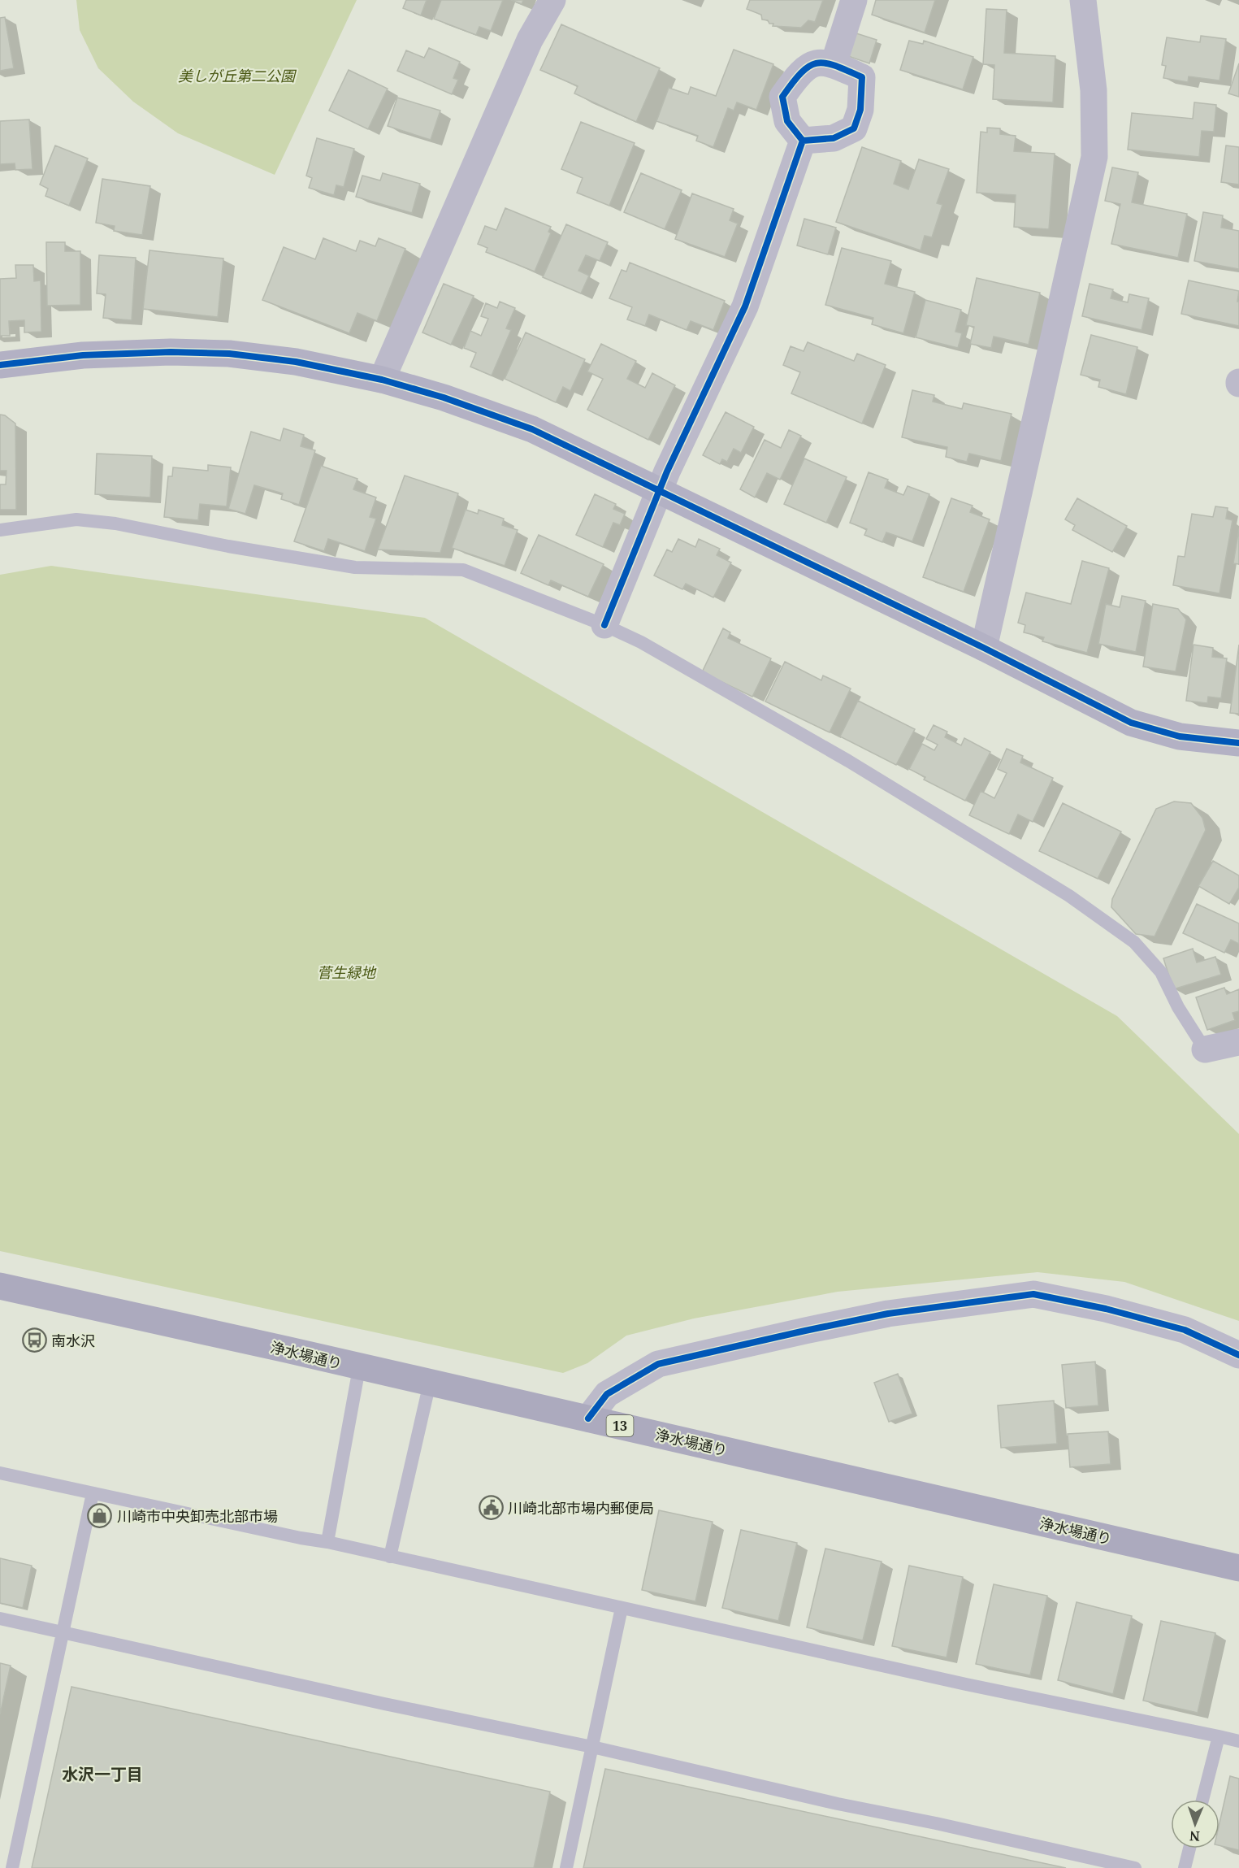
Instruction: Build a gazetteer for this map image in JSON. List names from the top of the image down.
{
  "streets": {
    "main road": ["浄水場通り", "13"]
  },
  "districts": ["水沢一丁目"],
  "parks": ["美しが丘第二公園", "菅生緑地"],
  "places": {
    "bus stop": ["南水沢"],
    "public building": ["川崎北部市場内郵便局"],
    "shop": ["川崎市中央卸売北部市場"]
  },
  "north": "bottom"
}
